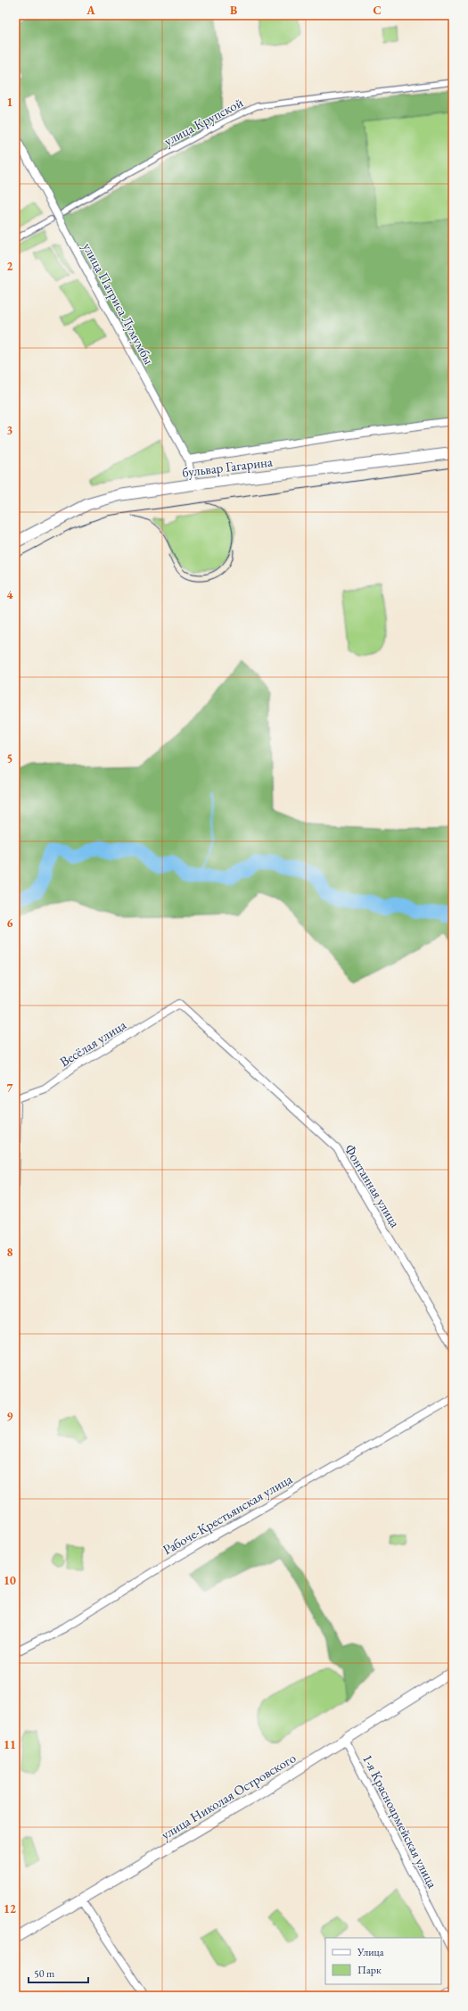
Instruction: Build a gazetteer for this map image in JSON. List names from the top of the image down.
{
  "streets": {
    "main road": ["бульвар Гагарина", "улица Николая Островского"],
    "street": [
      "улица Крупской",
      "улица Патриса Лумумбы",
      "Весёлая улица",
      "Фонтанная улица",
      "Рабоче-Крестьянская улица",
      "1-я Красноармейская улица"
    ]
  },
  "crossings": [
    ["улица Патриса Лумумбы", "бульвар Гагарина"],
    ["Весёлая улица", "Фонтанная улица"],
    ["улица Николая Островского", "1-я Красноармейская улица"]
  ],
  "legend": ["Улица", "Парк"],
  "scale_bar": "50 m",
  "grid": {
    "columns": ["A", "B", "C"],
    "rows": [
      "1",
      "2",
      "3",
      "4",
      "5",
      "6",
      "7",
      "8",
      "9",
      "10",
      "11",
      "12"
    ]
  }
}
